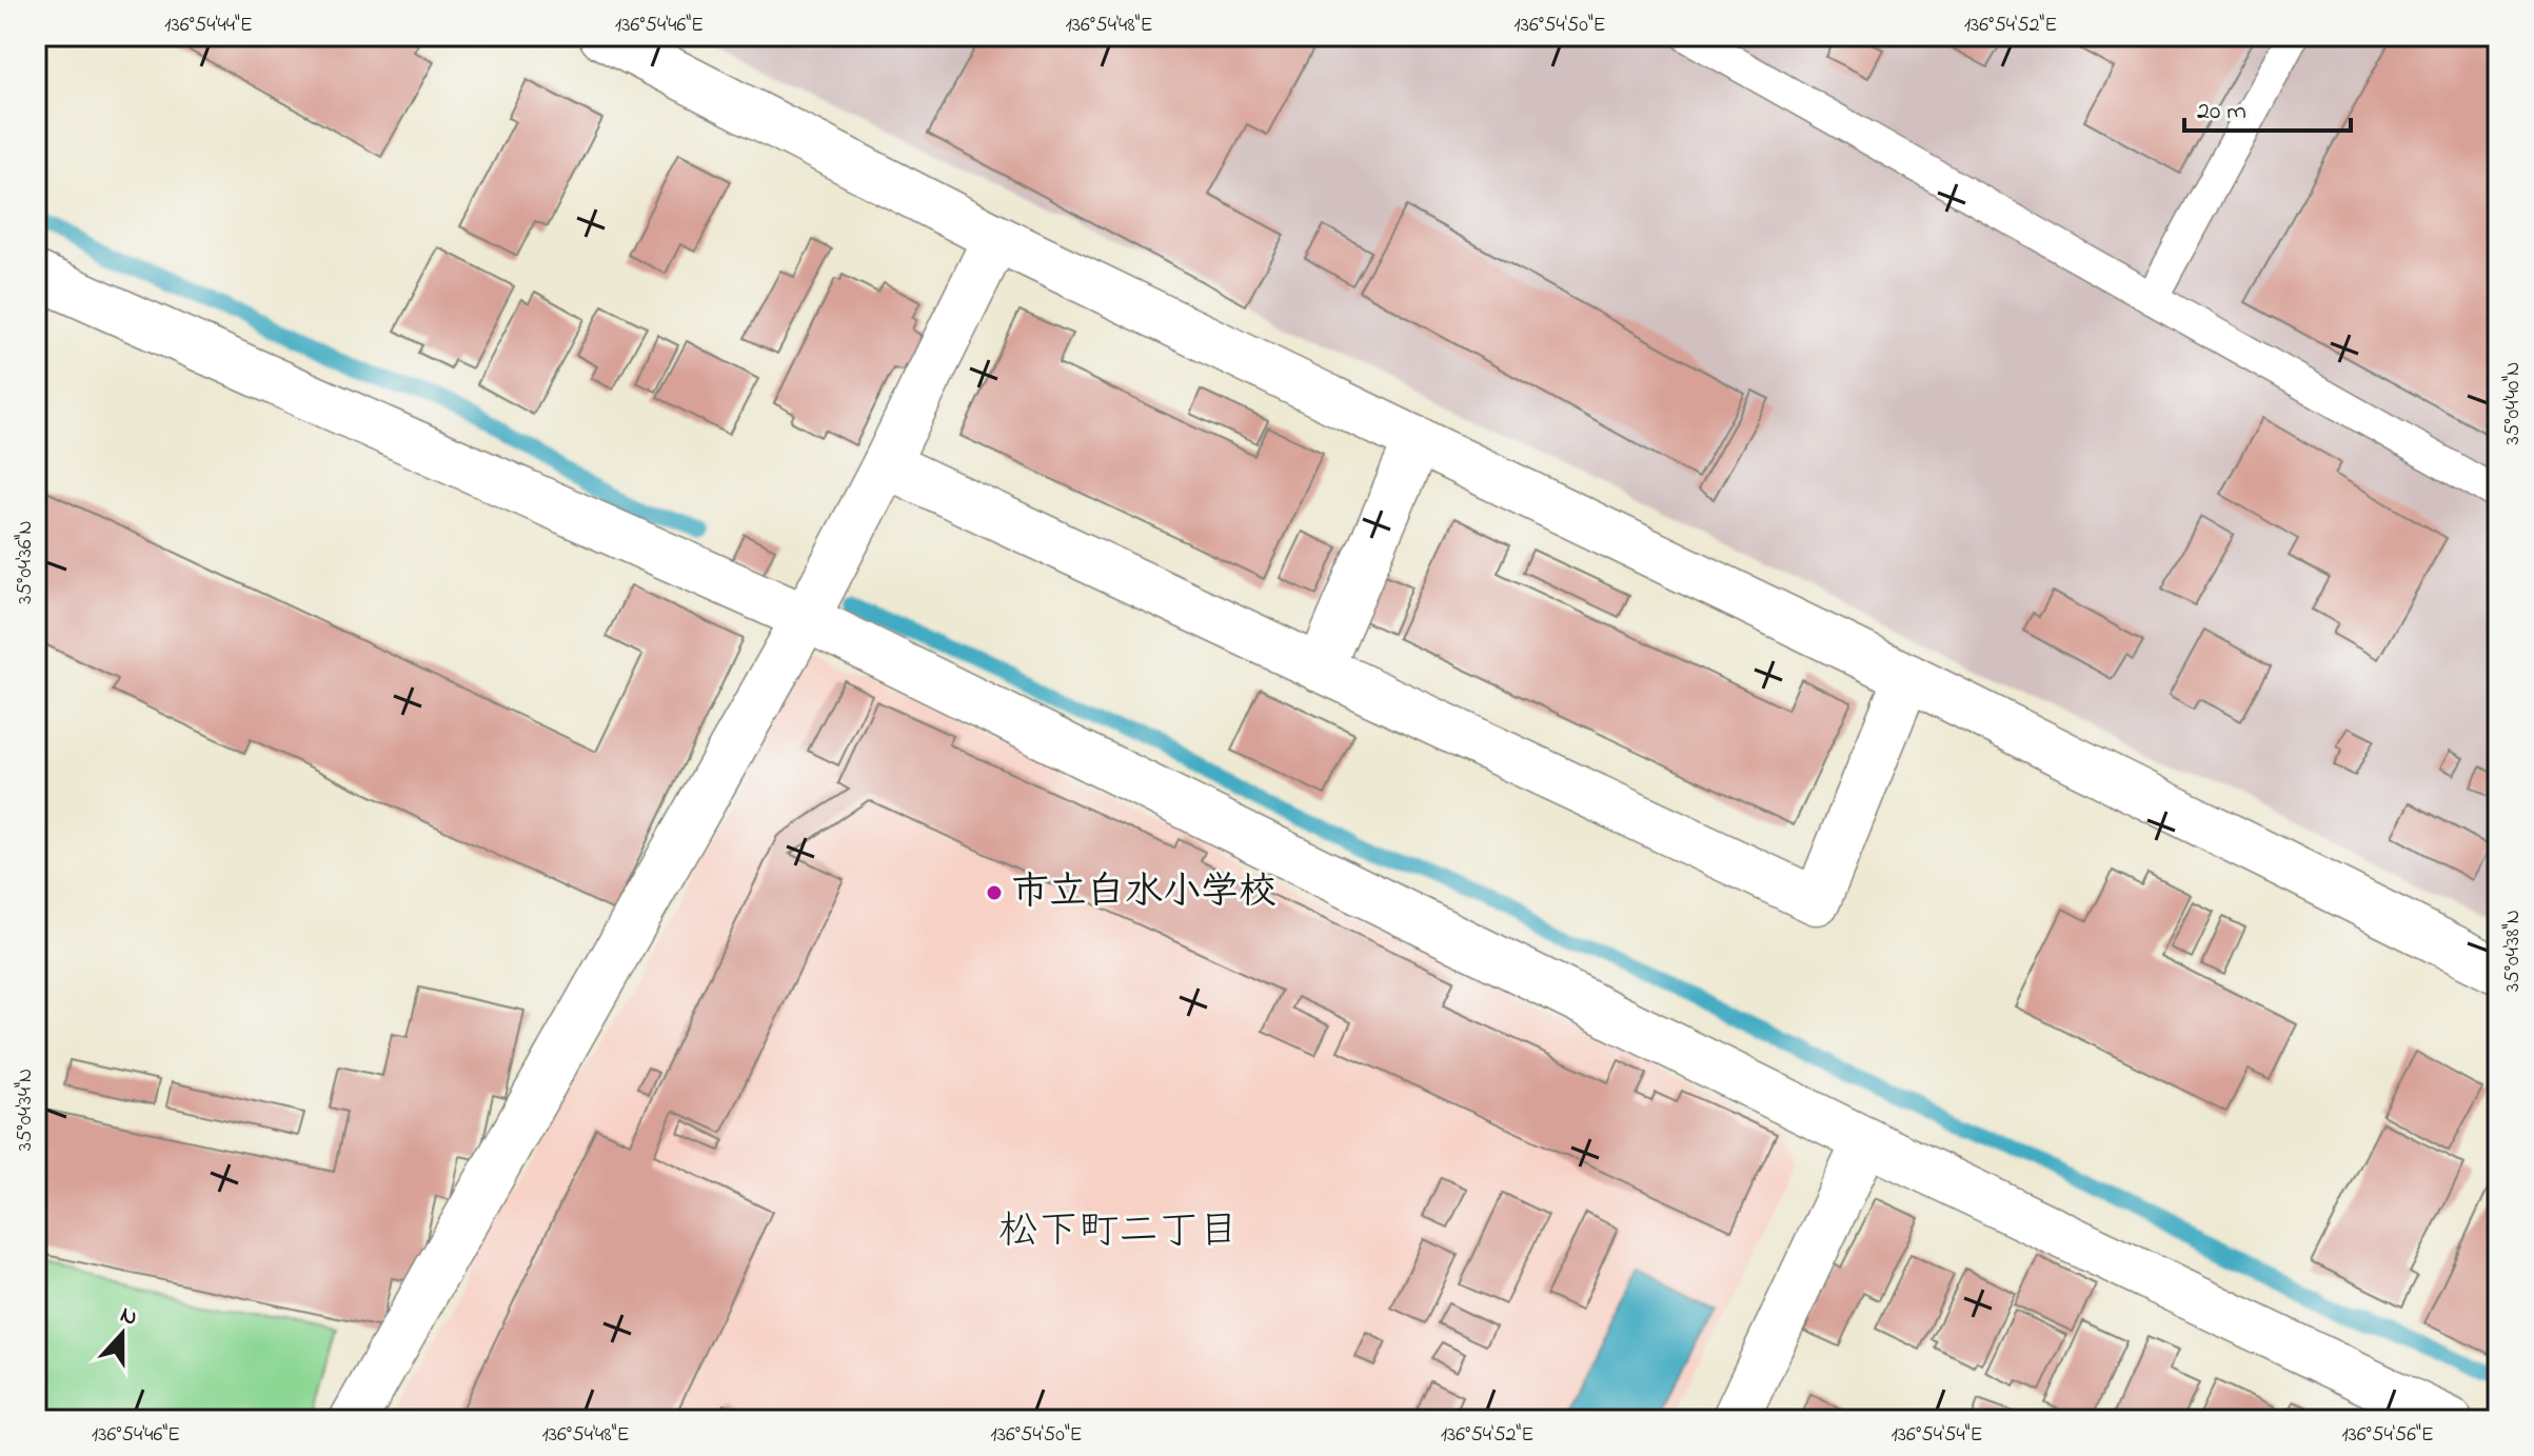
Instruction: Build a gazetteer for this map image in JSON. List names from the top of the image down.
{
  "districts": ["松下町二丁目"],
  "places": ["市立白水小学校"],
  "scale_bar": "20 m",
  "north": "top",
  "coordinates": [
    "136°54'44\"E",
    "136°54'46\"E",
    "136°54'48\"E",
    "136°54'50\"E",
    "136°54'52\"E",
    "35°04'40\"N",
    "35°04'36\"N",
    "35°04'38\"N",
    "35°04'34\"N",
    "136°54'54\"E",
    "136°54'56\"E"
  ]
}
